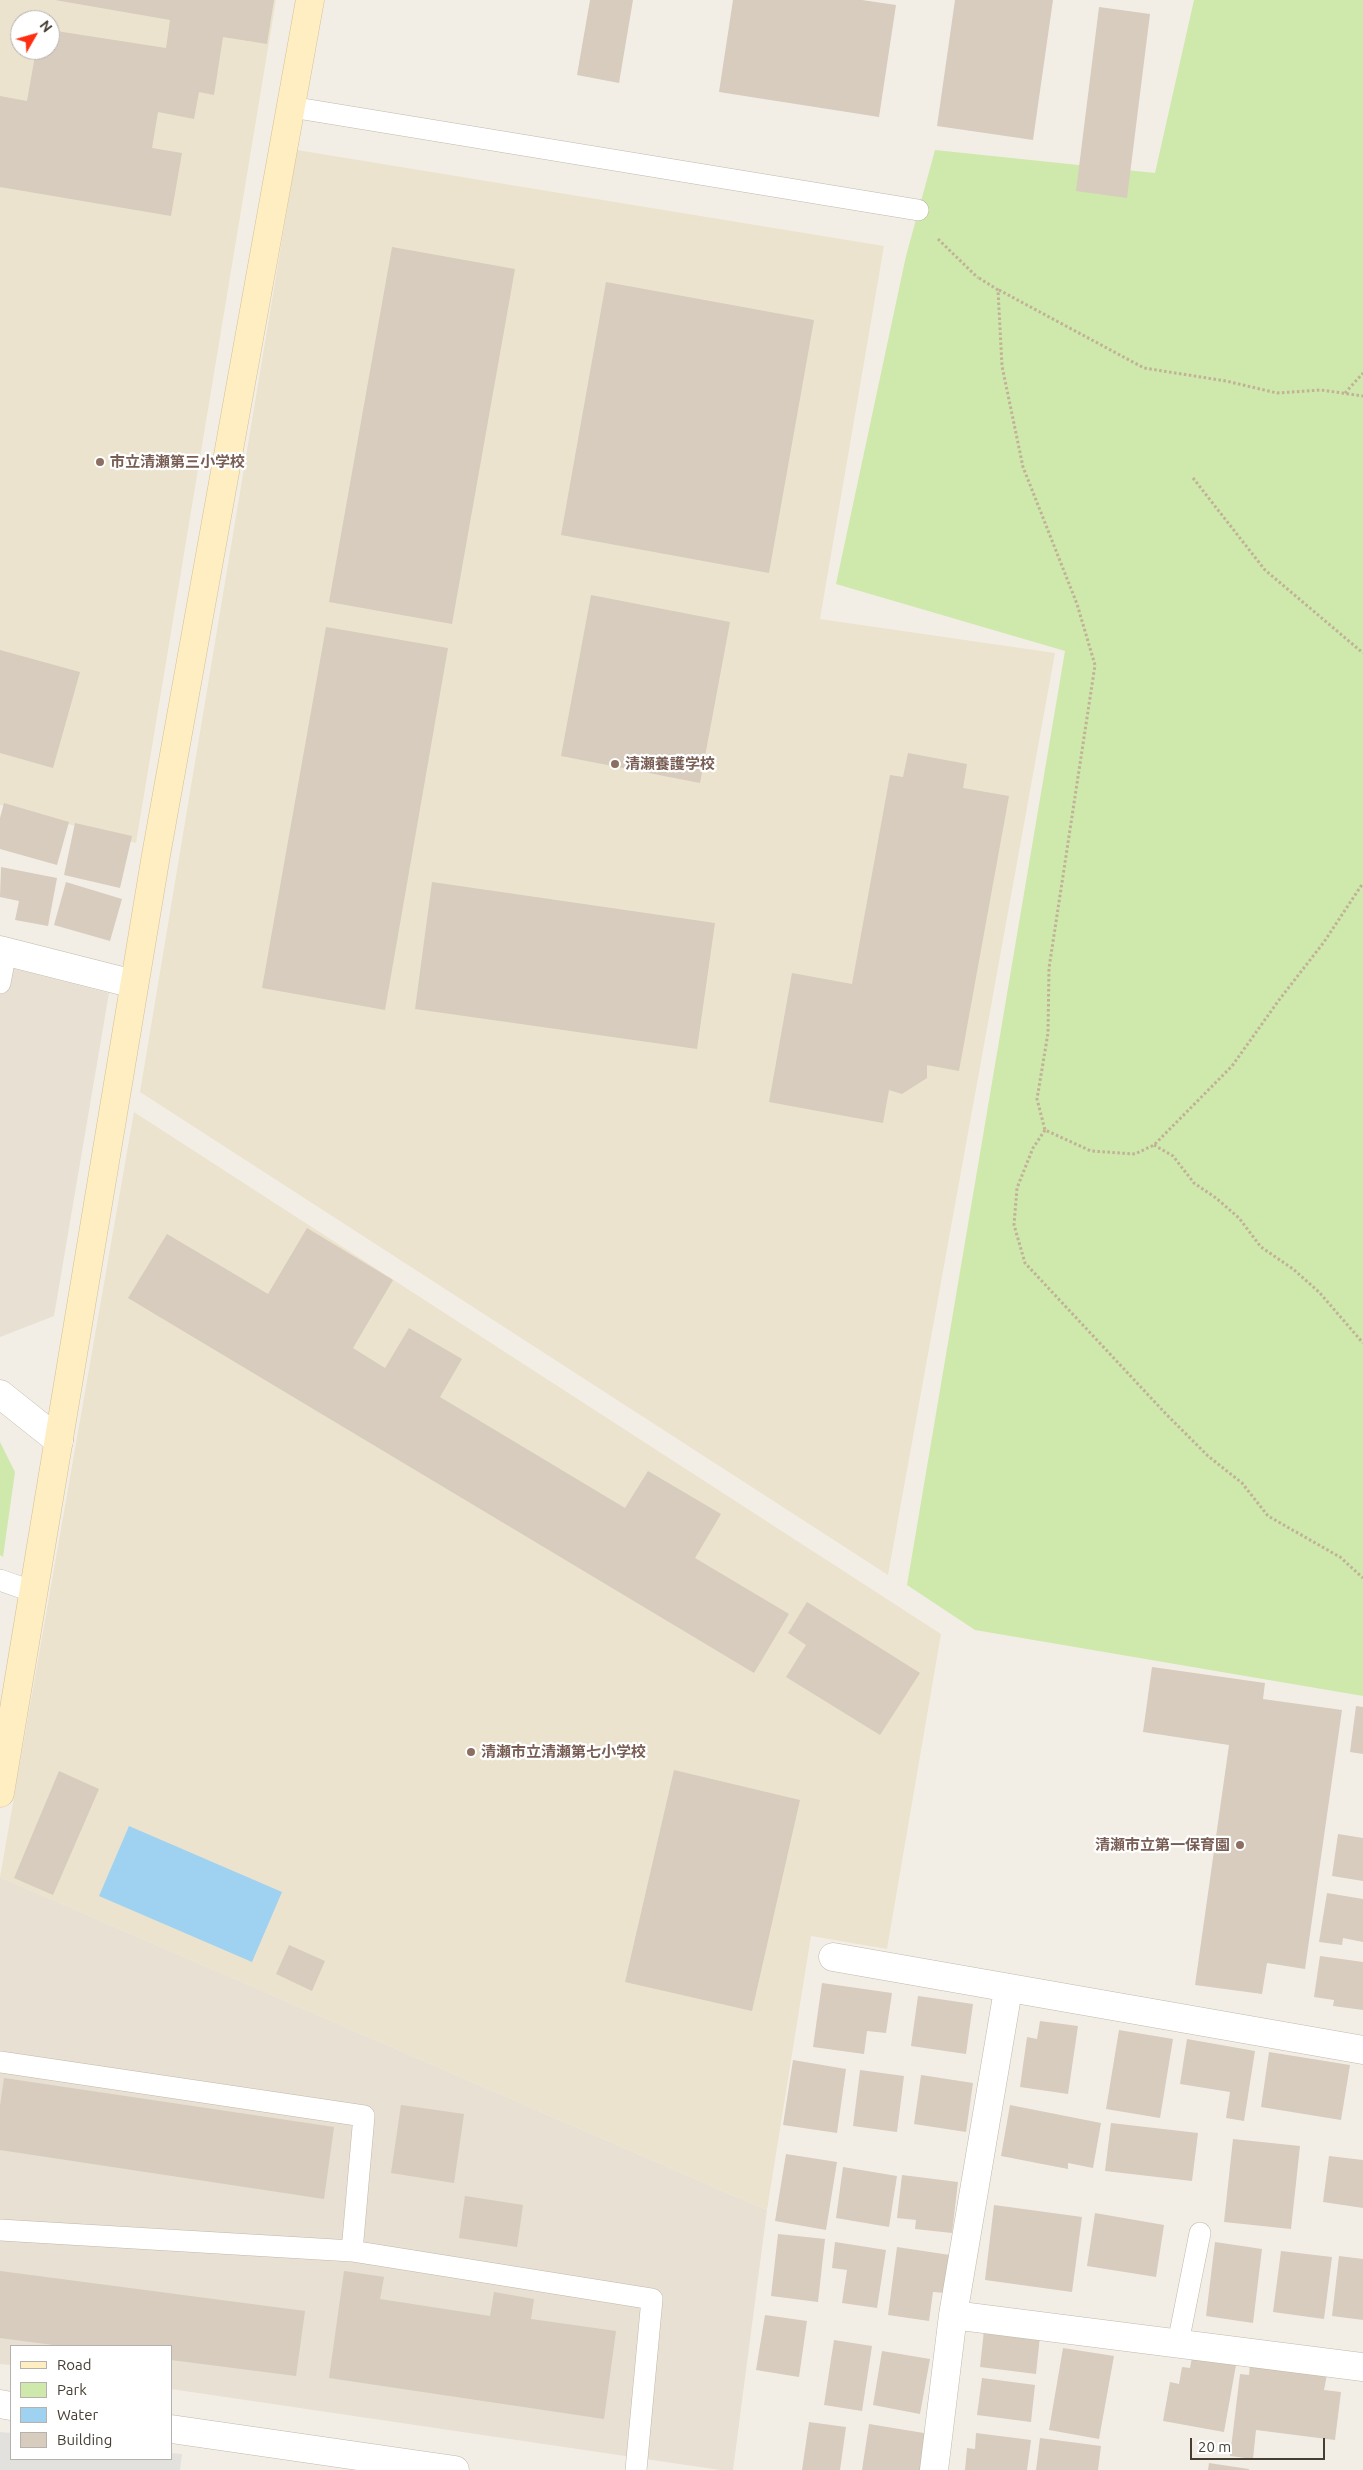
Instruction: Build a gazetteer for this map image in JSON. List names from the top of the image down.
{
  "places": [
    "市立清瀬第三小学校",
    "清瀬養護学校",
    "清瀬市立清瀬第七小学校",
    "清瀬市立第一保育園"
  ],
  "legend": [
    "Road",
    "Park",
    "Water",
    "Building"
  ],
  "scale_bar": "20 m",
  "north": "top right"
}
